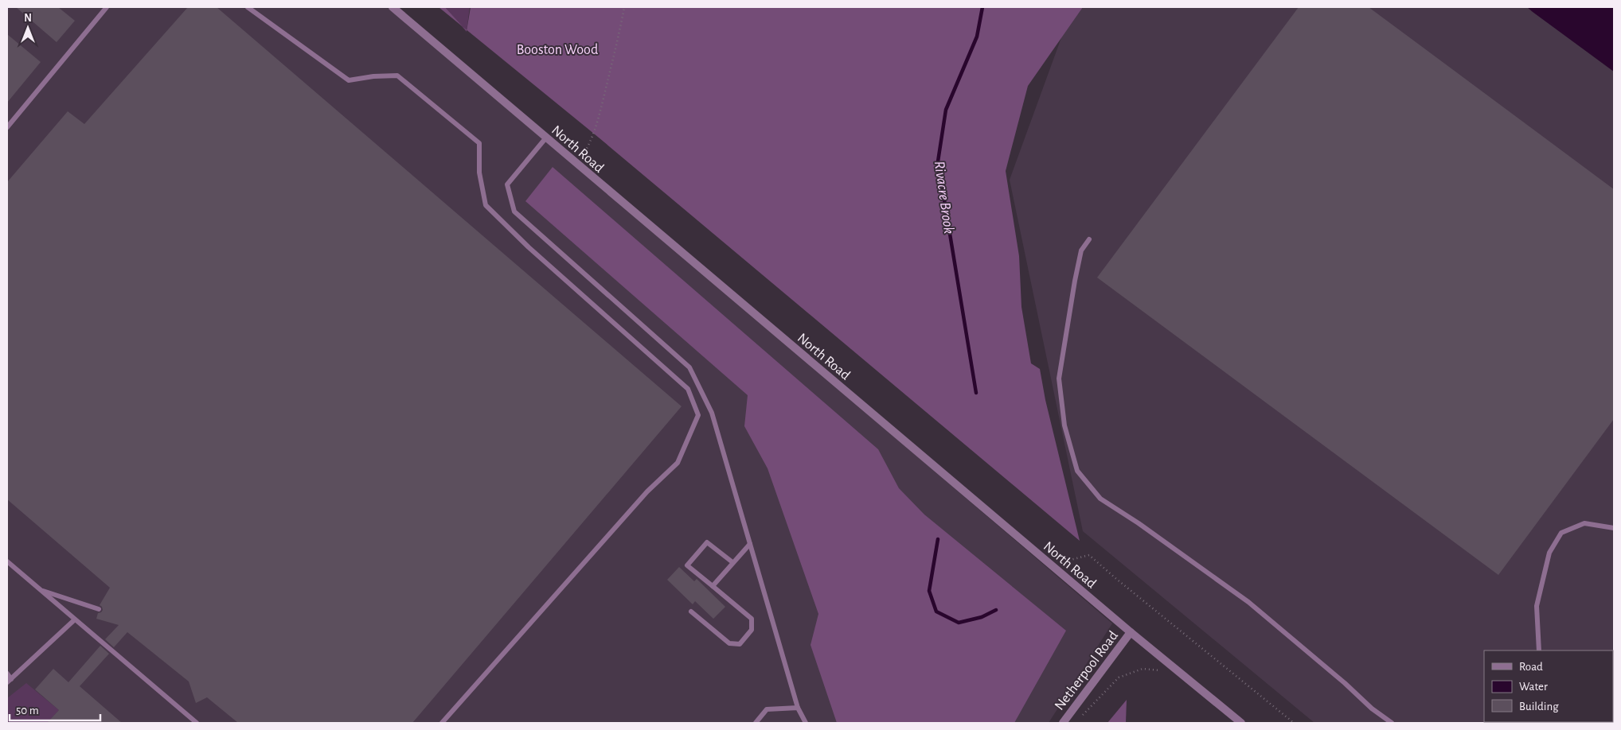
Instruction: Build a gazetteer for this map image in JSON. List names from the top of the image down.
{
  "streets": {
    "street": ["North Road", "Netherpool Road"]
  },
  "crossings": [
    ["North Road", "Netherpool Road"]
  ],
  "water": ["Rivacre Brook"],
  "parks": ["Booston Wood"],
  "legend": ["Road", "Water", "Building"],
  "scale_bar": "50 m",
  "north": "top"
}
